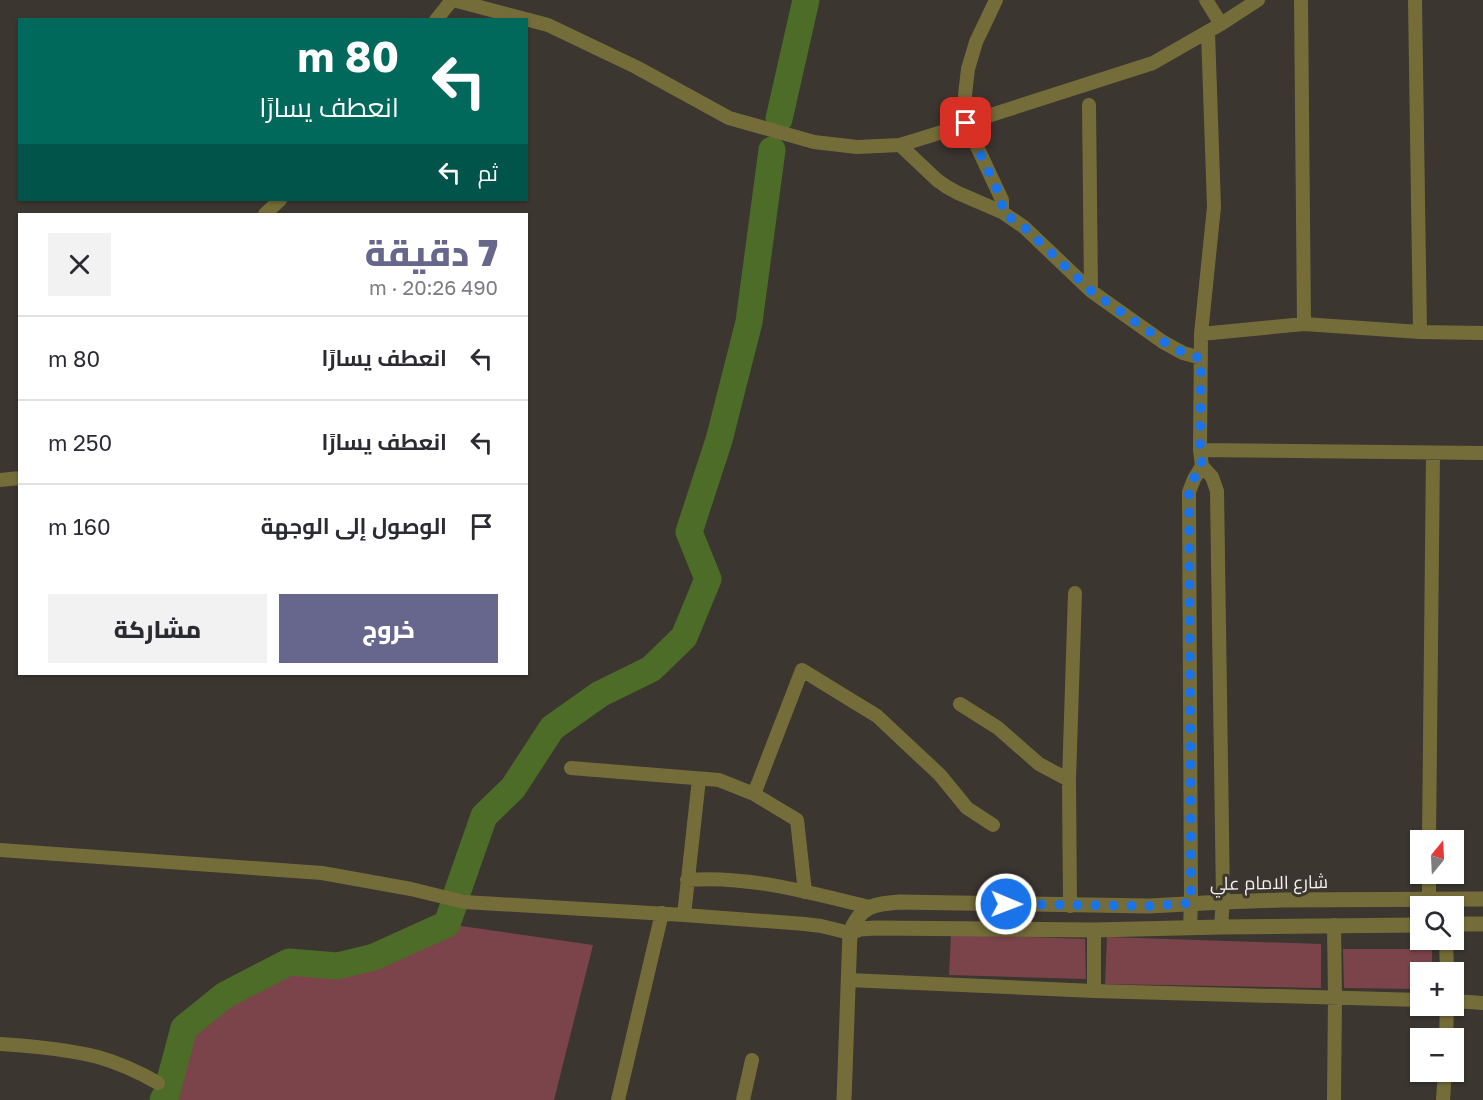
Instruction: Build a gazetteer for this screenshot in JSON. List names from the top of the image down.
{
  "streets": {
    "street": ["شارع الامام علي"]
  },
  "north": "top",
  "page": {
    "turn": ["80 m", "انعطف يسارًا"],
    "then": "ثم",
    "heading": ["7 دقيقة", "490 m · 20:26"],
    "list": [
      {
        "name": "انعطف يسارًا",
        "value": "80 m"
      },
      {
        "name": "انعطف يسارًا",
        "value": "250 m"
      },
      {
        "name": "الوصول إلى الوجهة",
        "value": "160 m"
      }
    ],
    "buttons": ["خروج", "مشاركة"],
    "map_buttons": ["+", "−"]
  }
}
